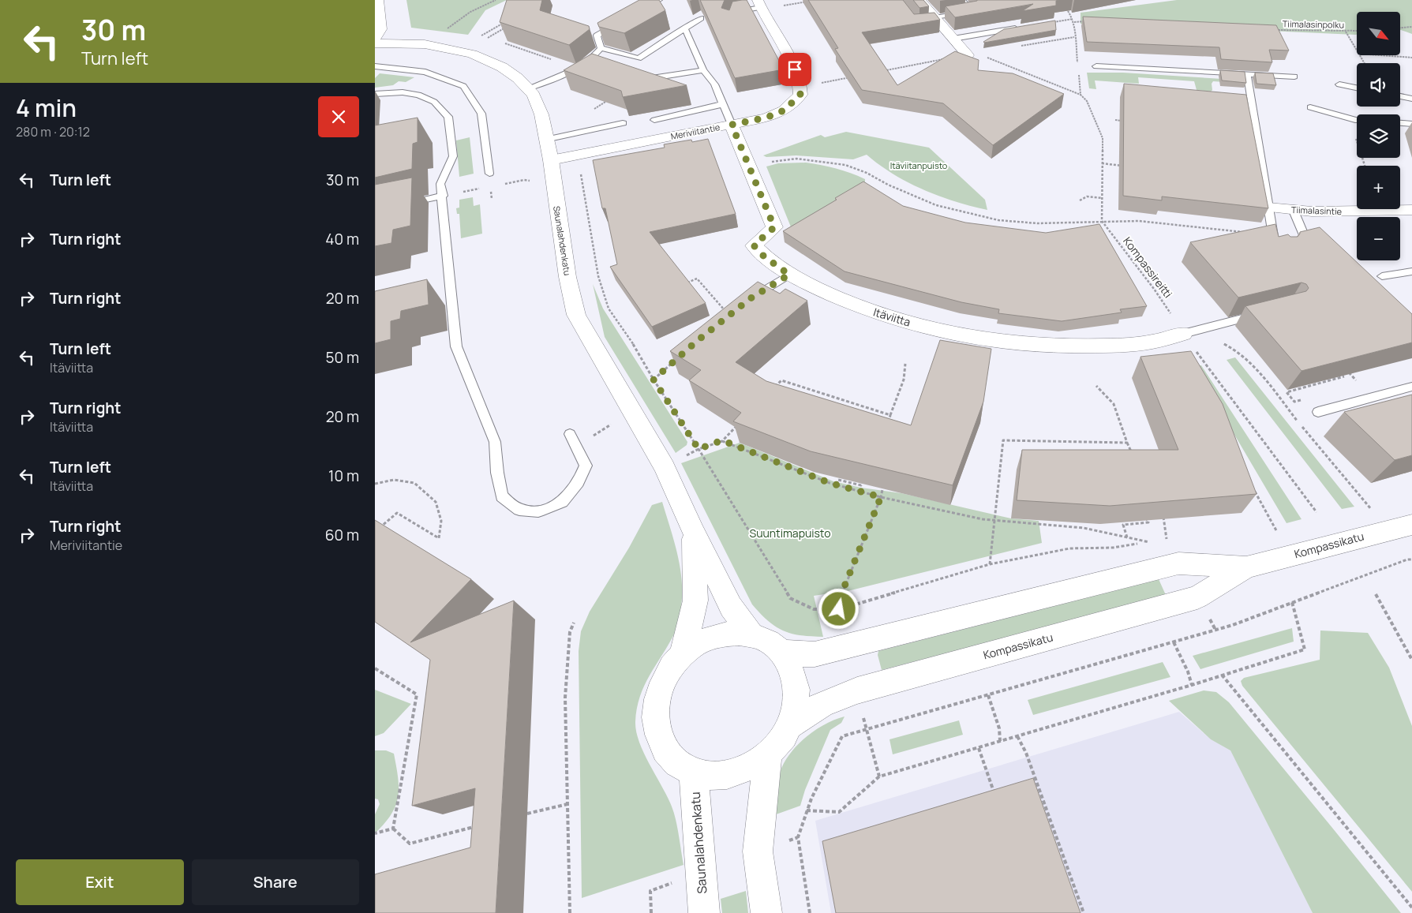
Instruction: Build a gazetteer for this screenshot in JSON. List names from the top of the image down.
{
  "streets": {
    "street": [
      "Meriviitantie",
      "Tiimalasintie",
      "Saunalahdenkatu",
      "Itäviitta",
      "Kompassikatu"
    ],
    "path": ["Tiimalasinpolku", "Kompassireitti"]
  },
  "crossings": [
    ["Meriviitantie", "Saunalahdenkatu"],
    ["Meriviitantie", "Itäviitta"],
    ["Kompassireitti", "Itäviitta"]
  ],
  "parks": ["Itäviitanpuisto", "Suuntimapuisto"],
  "north": "bottom right",
  "page": {
    "turn": ["30 m", "Turn left"],
    "map_buttons": ["+", "−"],
    "heading": ["4 min", "280 m · 20:12"],
    "list": [
      {
        "name": "Turn left",
        "value": "30 m"
      },
      {
        "name": "Turn right",
        "value": "40 m"
      },
      {
        "name": "Turn right",
        "value": "20 m"
      },
      {
        "name": "Turn left",
        "note": "Itäviitta",
        "value": "50 m"
      },
      {
        "name": "Turn right",
        "note": "Itäviitta",
        "value": "20 m"
      },
      {
        "name": "Turn left",
        "note": "Itäviitta",
        "value": "10 m"
      },
      {
        "name": "Turn right",
        "note": "Meriviitantie",
        "value": "60 m"
      }
    ],
    "buttons": ["Exit", "Share"]
  }
}
